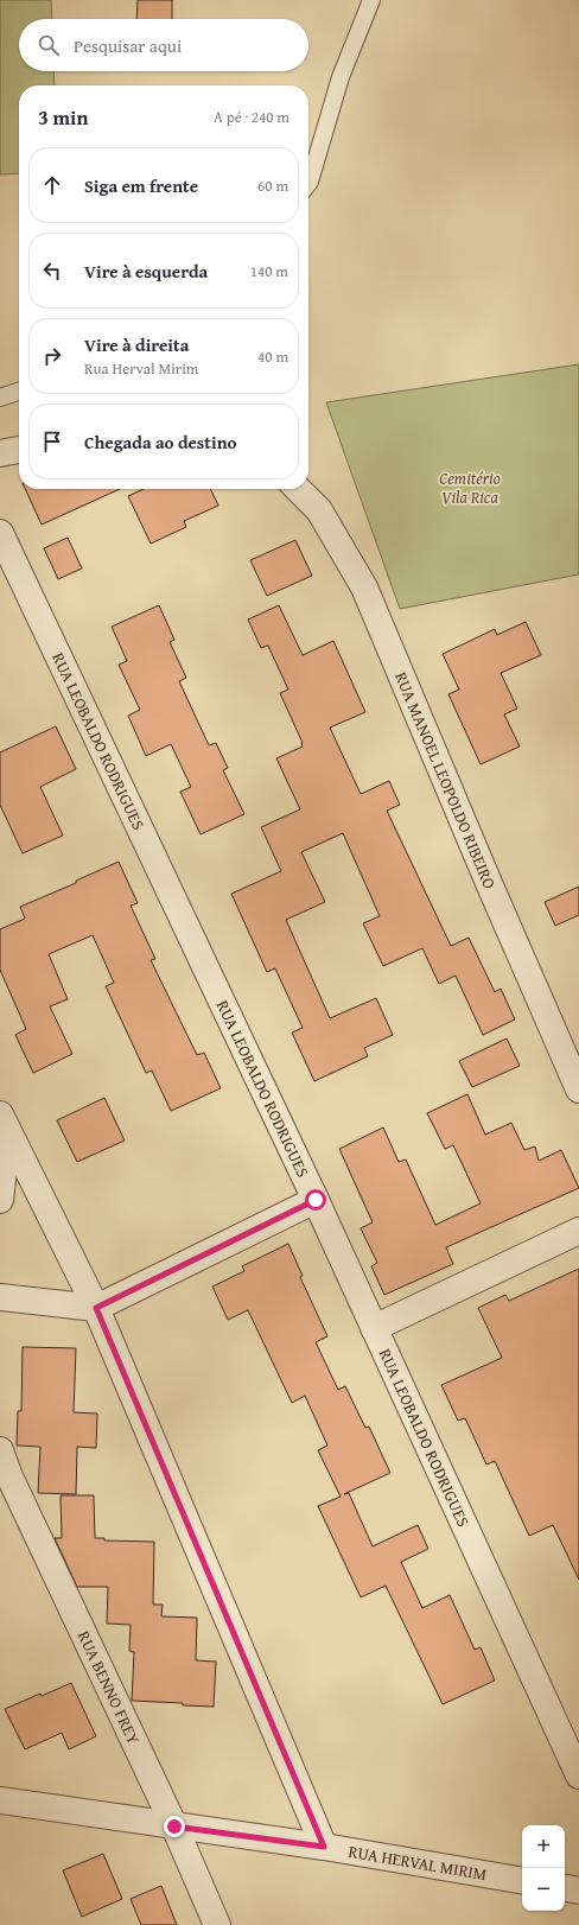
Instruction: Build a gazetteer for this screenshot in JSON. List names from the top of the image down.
{
  "streets": {
    "street": [
      "RUA LEOBALDO RODRIGUES",
      "RUA MANOEL LEOPOLDO RIBEIRO",
      "RUA BENNO FREY",
      "RUA HERVAL MIRIM"
    ]
  },
  "crossings": [
    ["RUA BENNO FREY", "RUA HERVAL MIRIM"]
  ],
  "parks": ["Cemitério Vila Rica"],
  "page": {
    "search": "Pesquisar aqui",
    "heading": ["3 min", "A pé · 240 m"],
    "list": [
      ["Siga em frente", "60 m"],
      ["Vire à esquerda", "140 m"],
      ["Vire à direita", "Rua Herval Mirim", "40 m"],
      "Chegada ao destino"
    ],
    "map_buttons": ["+", "−"]
  }
}
